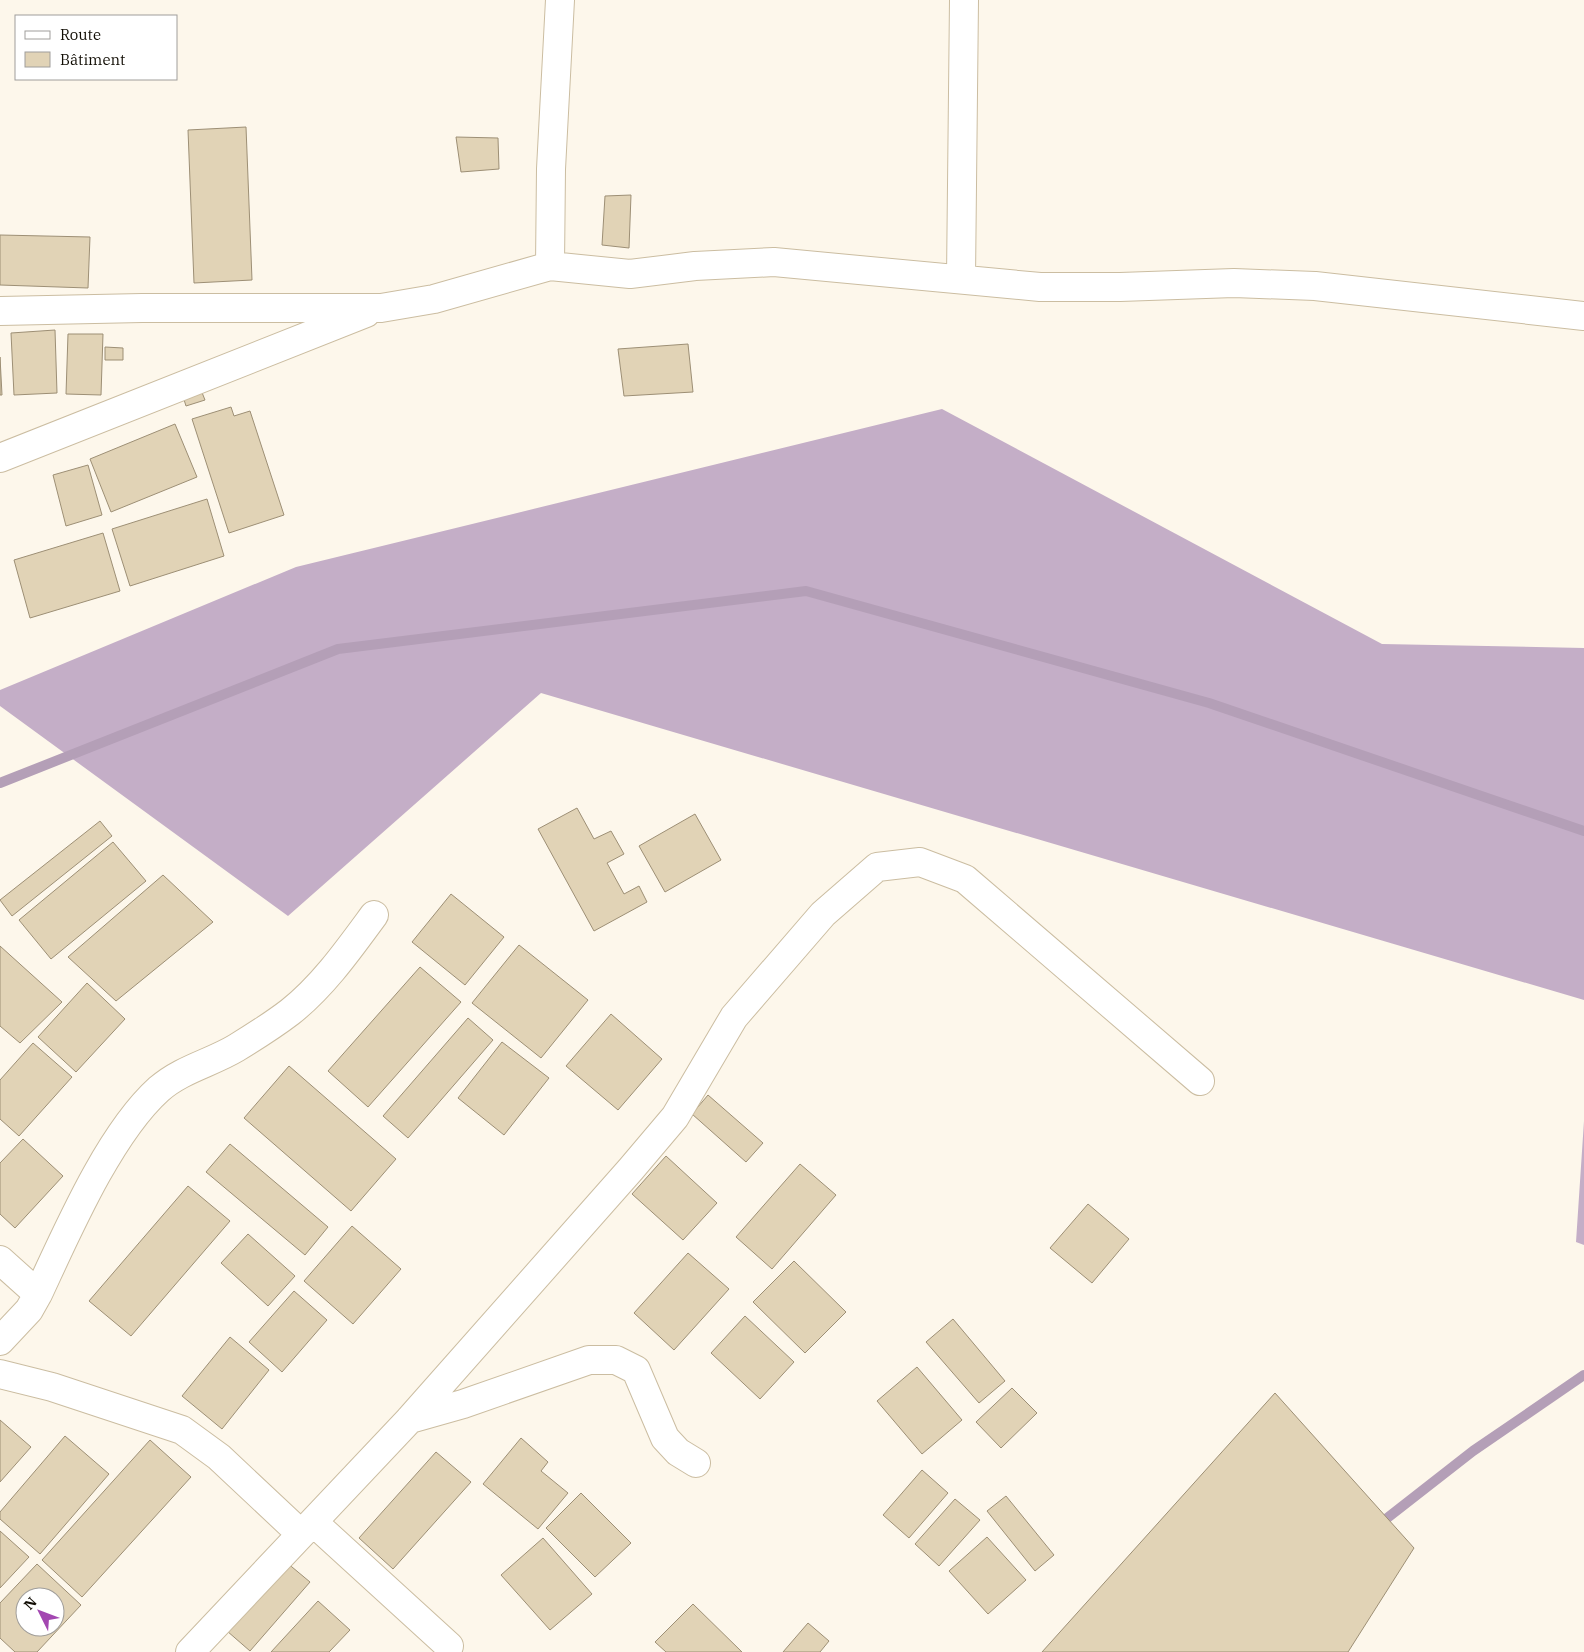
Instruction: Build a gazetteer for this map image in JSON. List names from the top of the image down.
{
  "legend": ["Route", "Bâtiment"],
  "north": "top left"
}
